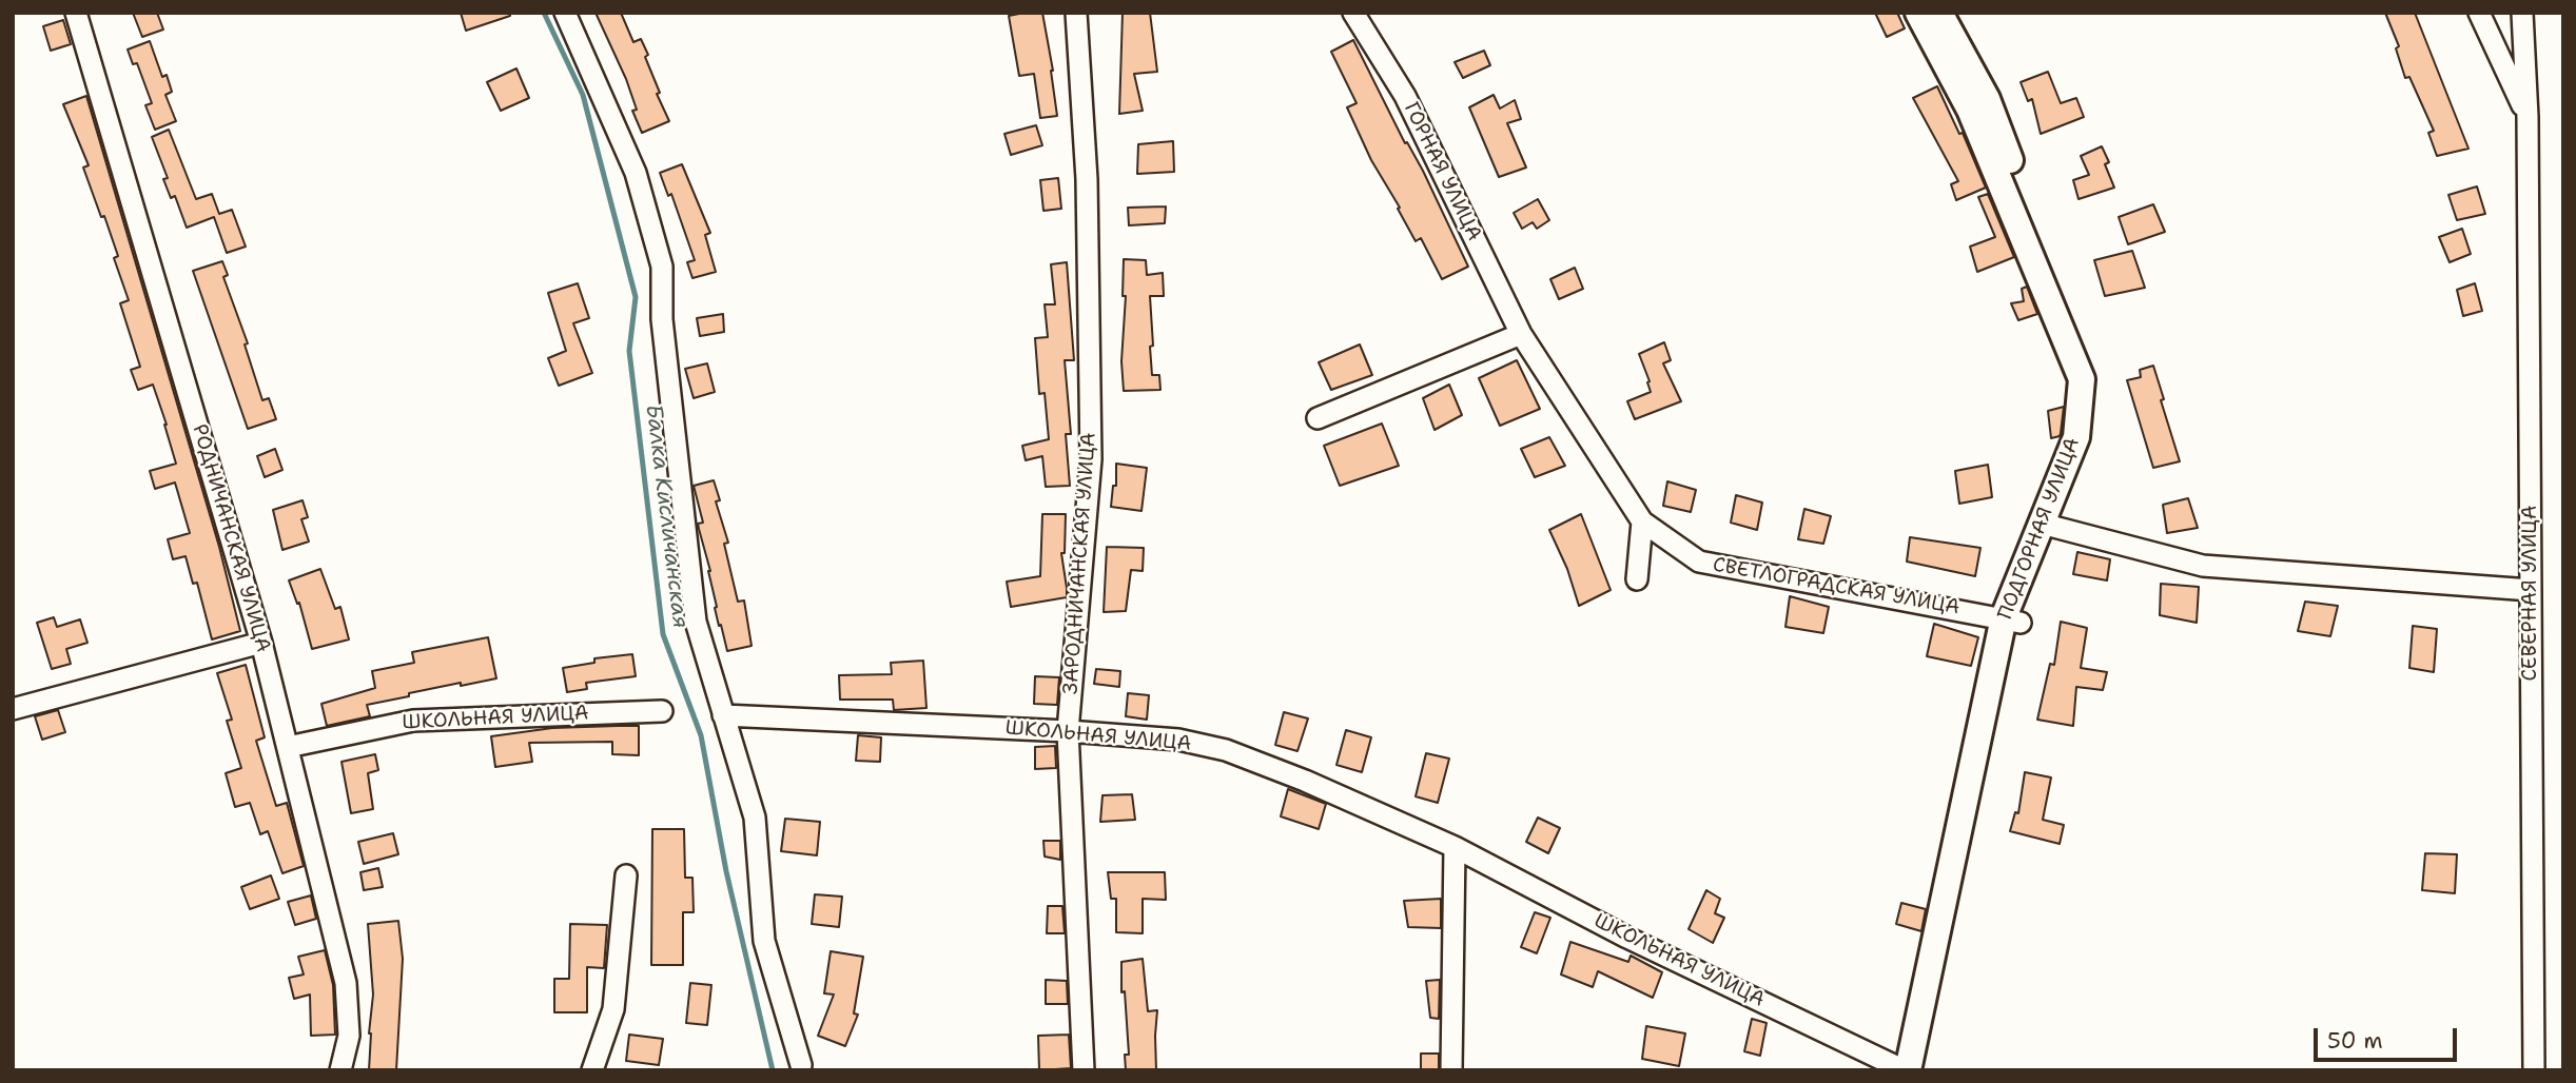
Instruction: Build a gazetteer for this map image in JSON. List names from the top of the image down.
{
  "streets": {
    "street": [
      "ГОРНАЯ УЛИЦА",
      "ПОДГОРНАЯ УЛИЦА",
      "РОДНИЧАНСКАЯ УЛИЦА",
      "ЗАРОДНИЧАНСКАЯ УЛИЦА",
      "СВЕТЛОГРАДСКАЯ УЛИЦА",
      "СЕВЕРНАЯ УЛИЦА",
      "ШКОЛЬНАЯ УЛИЦА"
    ]
  },
  "crossings": [
    ["ГОРНАЯ УЛИЦА", "СВЕТЛОГРАДСКАЯ УЛИЦА"],
    ["ПОДГОРНАЯ УЛИЦА", "СВЕТЛОГРАДСКАЯ УЛИЦА"],
    ["ПОДГОРНАЯ УЛИЦА", "ШКОЛЬНАЯ УЛИЦА"],
    ["РОДНИЧАНСКАЯ УЛИЦА", "ШКОЛЬНАЯ УЛИЦА"],
    ["ЗАРОДНИЧАНСКАЯ УЛИЦА", "ШКОЛЬНАЯ УЛИЦА"]
  ],
  "water": ["Балка Кисличанская"],
  "scale_bar": "50 m"
}
